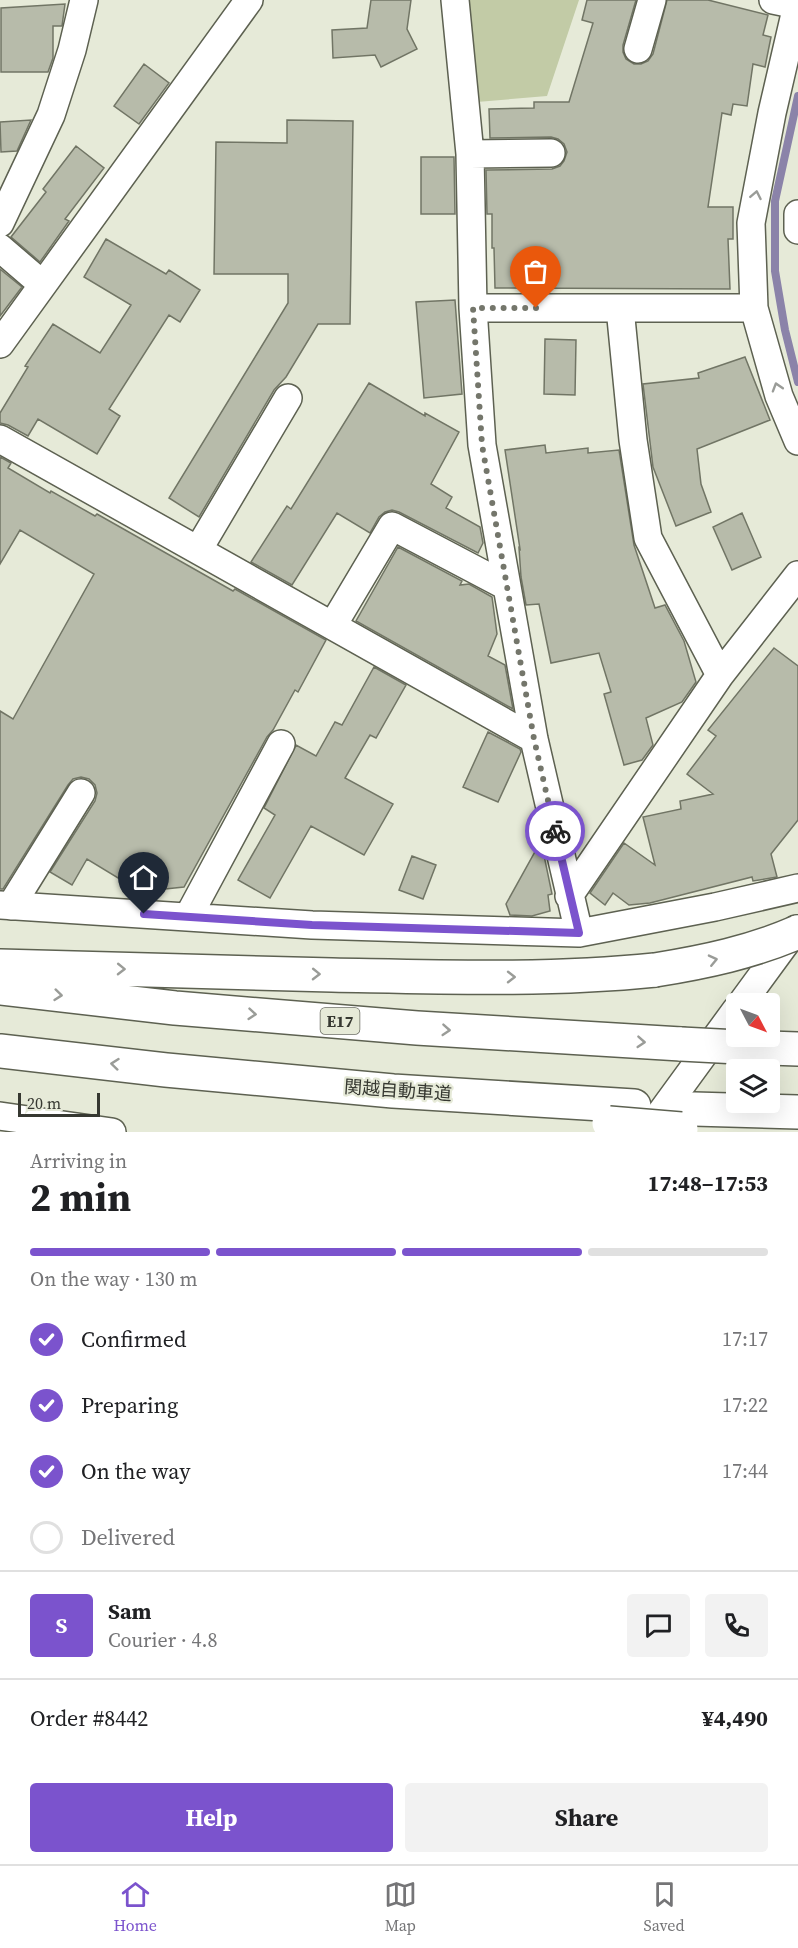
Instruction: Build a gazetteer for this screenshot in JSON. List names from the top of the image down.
{
  "streets": {
    "highway": ["E17", "関越自動車道"]
  },
  "scale_bar": "20 m",
  "north": "bottom right",
  "page": {
    "scale": "20 m",
    "heading": ["2 min", "Arriving in", "17:48–17:53"],
    "panel": [
      "Sam",
      "Courier · 4.8",
      "Order #8442",
      "¥4,490"
    ],
    "bar": "On the way · 130 m",
    "list": [
      ["Confirmed", "17:17"],
      ["Preparing", "17:22"],
      ["On the way", "17:44"],
      "Delivered"
    ],
    "round": "S",
    "buttons": ["Help", "Share"],
    "tabs": ["Home", "Map", "Saved"]
  }
}
